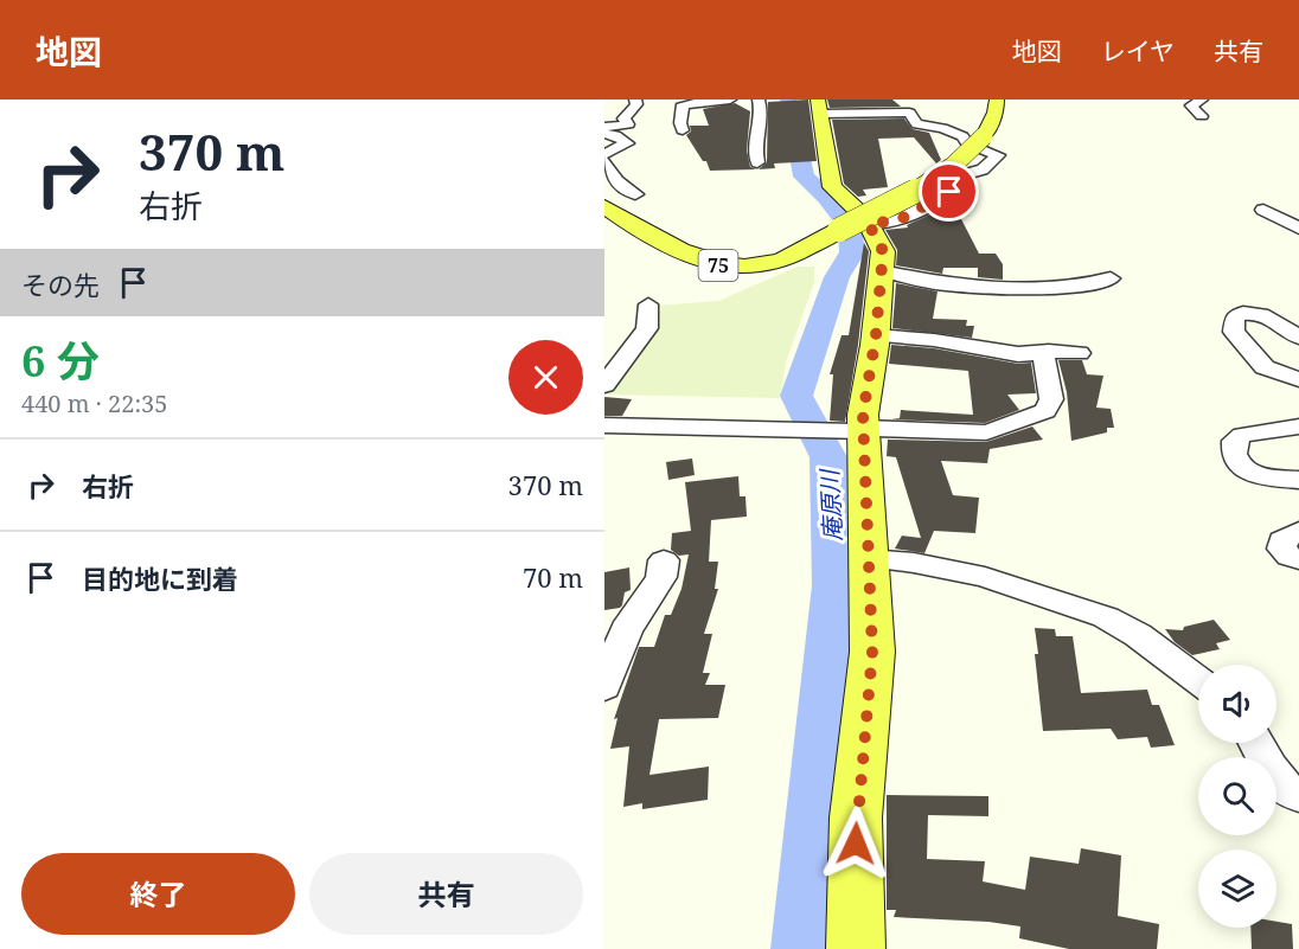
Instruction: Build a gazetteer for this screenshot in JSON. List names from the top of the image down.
{
  "streets": {
    "main road": ["75"]
  },
  "water": ["庵原川"],
  "page": {
    "header": "地図",
    "nav": ["地図", "レイヤ", "共有"],
    "turn": ["370 m", "右折"],
    "then": "その先",
    "heading": ["6 分", "440 m · 22:35"],
    "list": [
      {
        "name": "右折",
        "value": "370 m"
      },
      {
        "name": "目的地に到着",
        "value": "70 m"
      }
    ],
    "buttons": ["終了", "共有"]
  }
}
